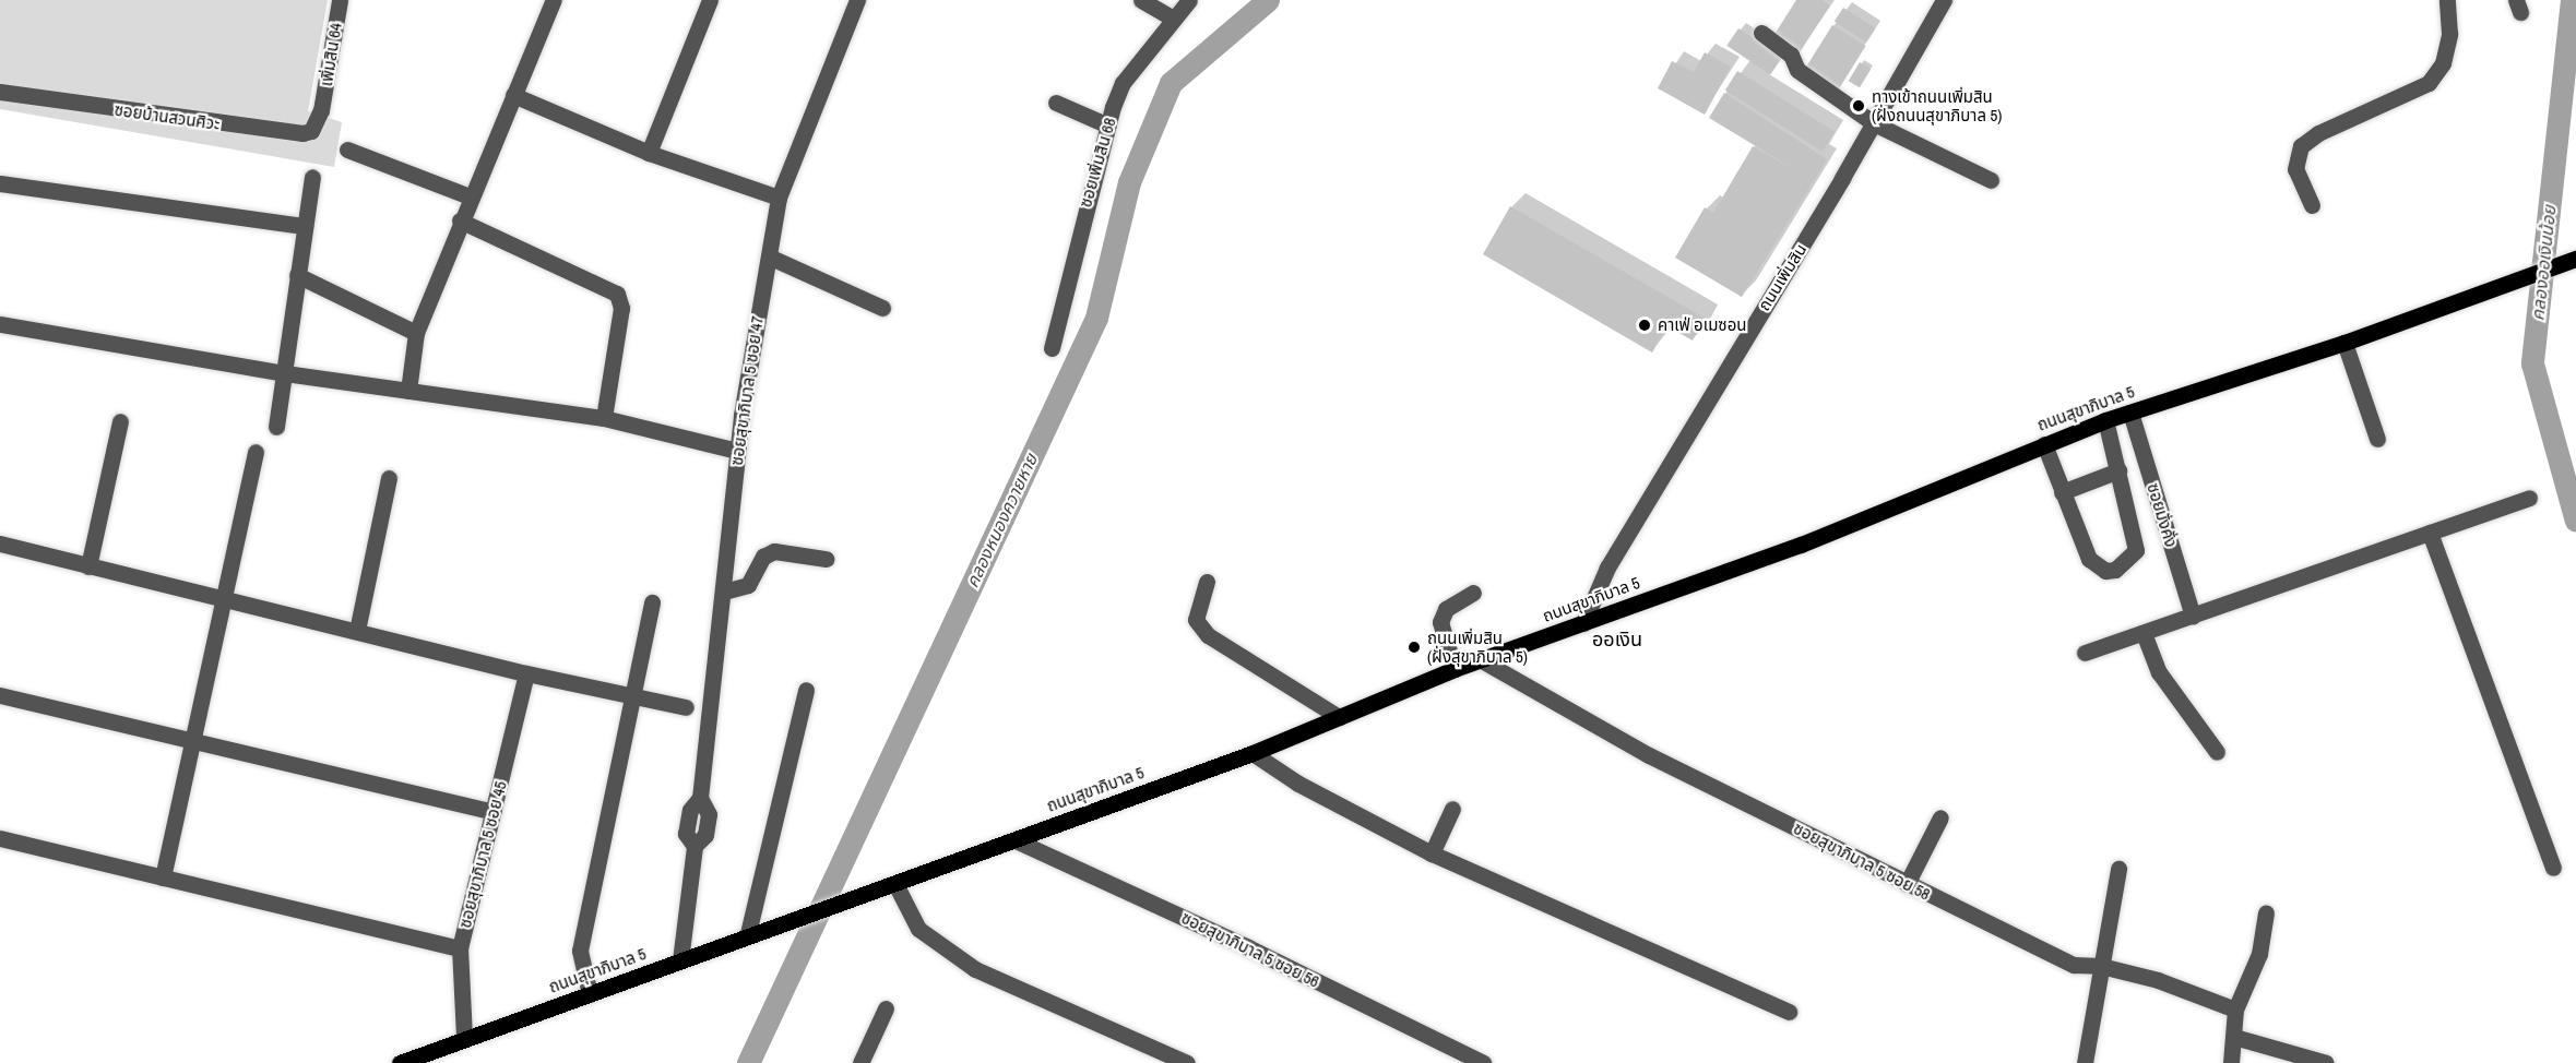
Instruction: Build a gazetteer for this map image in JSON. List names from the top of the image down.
{
  "streets": {
    "main road": ["ถนนสุขาภิบาล 5"],
    "street": [
      "เพิ่มสิน 64",
      "ซอยบ้านสวนศิวะ",
      "ซอยเพิ่มสิน 68",
      "ถนนเพิ่มสิน",
      "ซอยสุขาภิบาล 5 ซอย 47",
      "ซอยมั่งคั่ง",
      "ซอยสุขาภิบาล 5 ซอย 45",
      "ซอยสุขาภิบาล 5 ซอย 58",
      "ซอยสุขาภิบาล 5 ซอย 56"
    ]
  },
  "crossings": [
    ["เพิ่มสิน 64", "ซอยบ้านสวนศิวะ"],
    ["ถนนเพิ่มสิน", "ถนนสุขาภิบาล 5"],
    ["ซอยสุขาภิบาล 5 ซอย 47", "ถนนสุขาภิบาล 5"],
    ["ถนนสุขาภิบาล 5", "ซอยมั่งคั่ง"],
    ["ถนนสุขาภิบาล 5", "ซอยสุขาภิบาล 5 ซอย 45"],
    ["ถนนสุขาภิบาล 5", "ซอยสุขาภิบาล 5 ซอย 58"],
    ["ถนนสุขาภิบาล 5", "ซอยสุขาภิบาล 5 ซอย 56"]
  ],
  "districts": ["ออเงิน"],
  "water": ["คลองออเงินน้อย", "คลองหนองควายหาย"],
  "places": ["ทางเข้าถนนเพิ่มสิน (ฝั่งถนนสุขาภิบาล 5)", "คาเฟ่ อเมซอน", "ถนนเพิ่มสิน (ฝั่งสุขาภิบาล 5)"]
}
